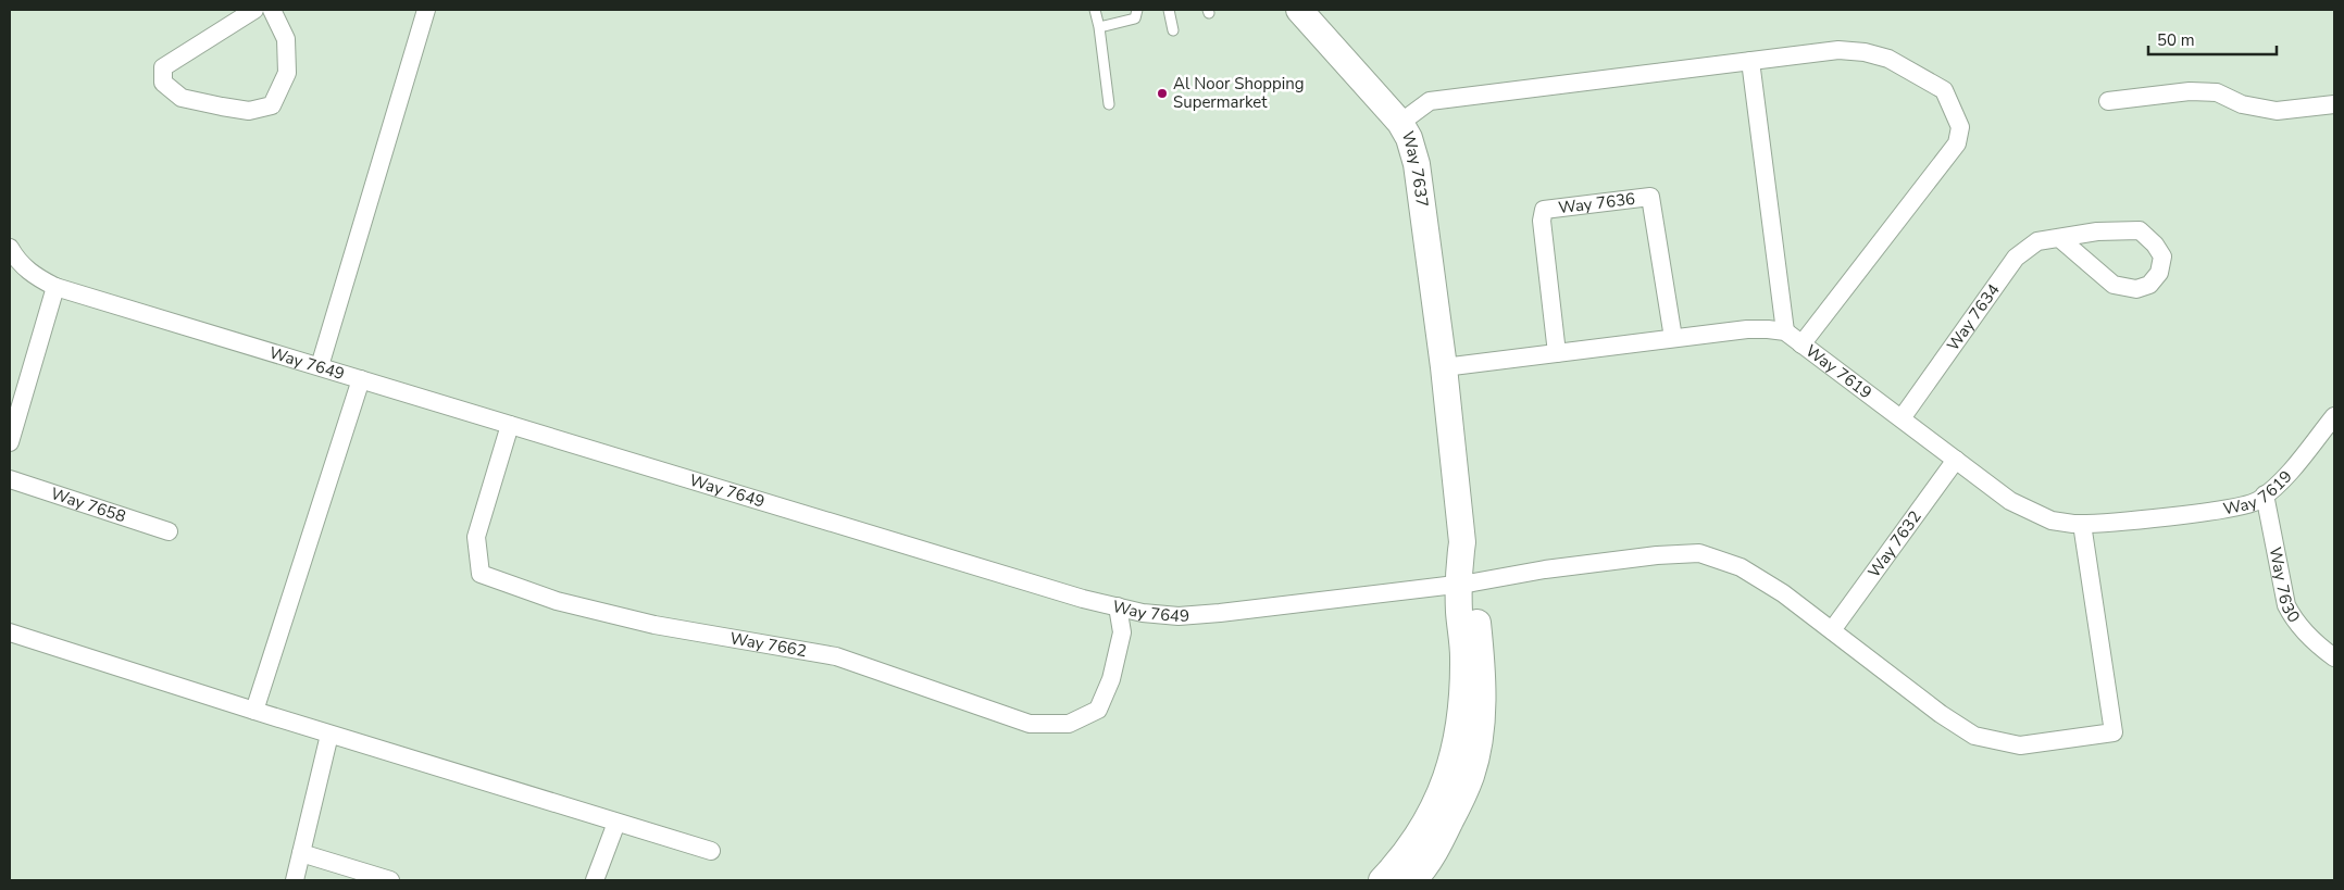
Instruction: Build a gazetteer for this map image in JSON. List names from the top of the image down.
{
  "streets": {
    "street": [
      "Way 7637",
      "Way 7636",
      "Way 7634",
      "Way 7649",
      "Way 7619",
      "Way 7658",
      "Way 7632",
      "Way 7630",
      "Way 7662"
    ]
  },
  "crossings": [
    ["Way 7637", "Way 7619"],
    ["Way 7636", "Way 7619"],
    ["Way 7634", "Way 7619"],
    ["Way 7649", "Way 7619"],
    ["Way 7649", "Way 7632"],
    ["Way 7649", "Way 7662"],
    ["Way 7619", "Way 7632"],
    ["Way 7619", "Way 7630"]
  ],
  "places": ["Al Noor Shopping Supermarket"],
  "scale_bar": "50 m"
}
